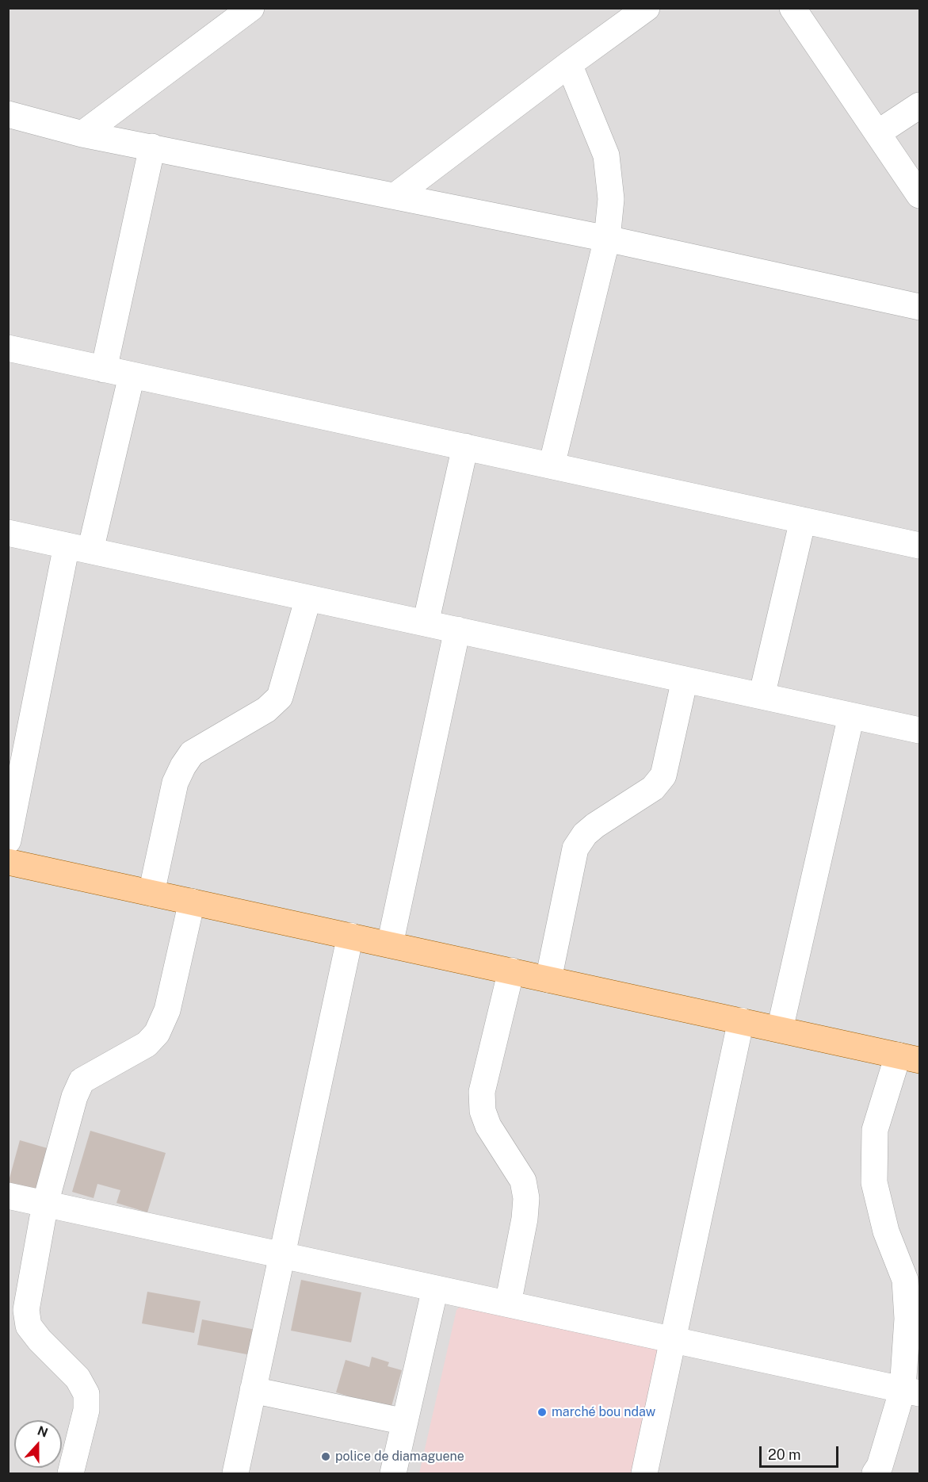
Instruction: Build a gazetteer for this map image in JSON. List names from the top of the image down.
{
  "places": ["marché bou ndaw", "police de diamaguene"],
  "scale_bar": "20 m",
  "north": "top"
}
